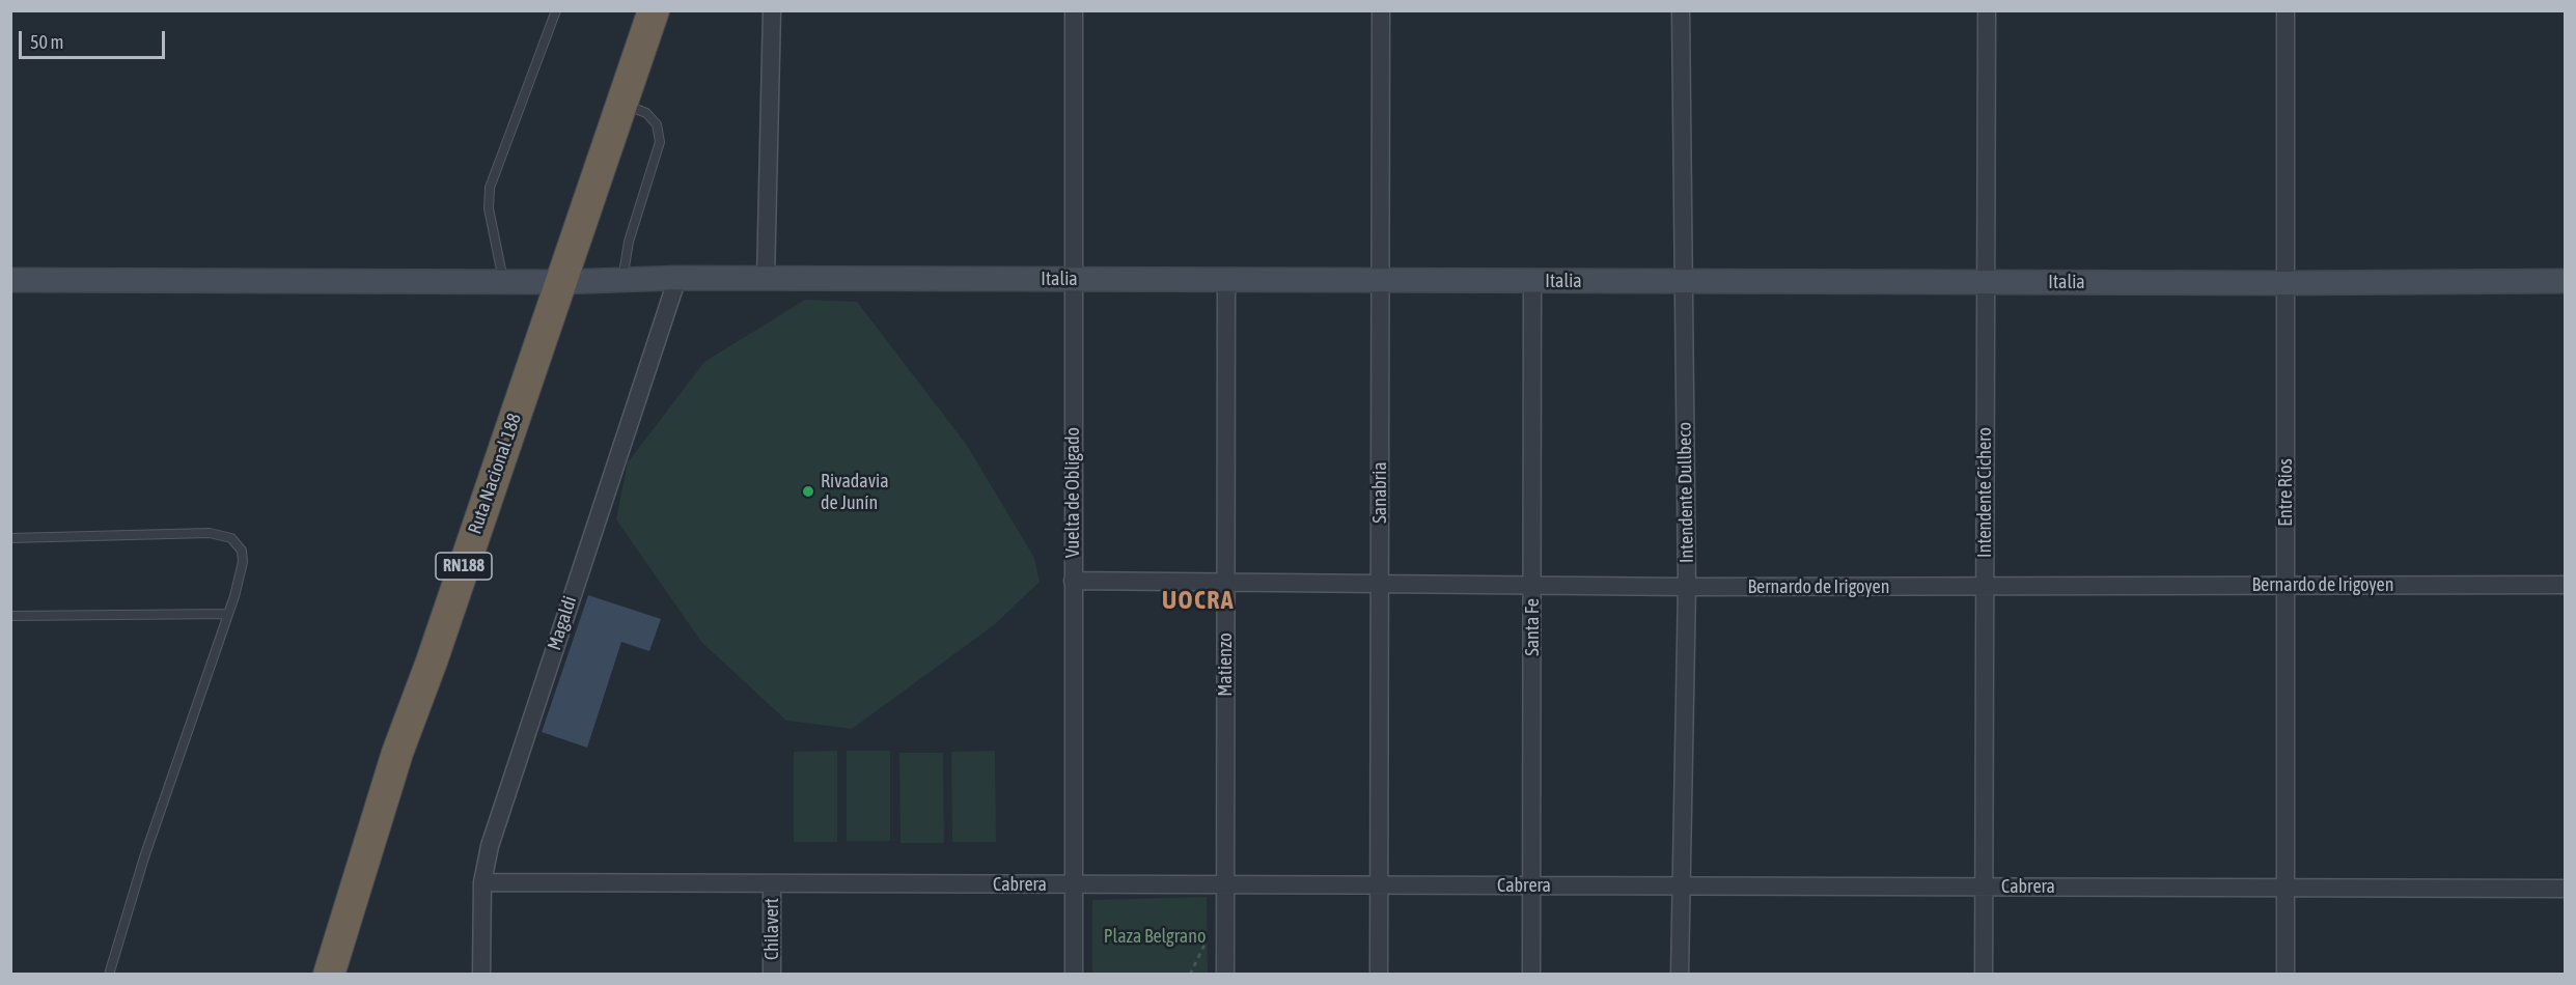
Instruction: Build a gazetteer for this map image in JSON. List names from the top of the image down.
{
  "streets": {
    "highway": ["Ruta Nacional 188", "RN188"],
    "street": [
      "Italia",
      "Vuelta de Obligado",
      "Sanabria",
      "Intendente Dullbeco",
      "Intendente Cichero",
      "Entre Ríos",
      "Bernardo de Irigoyen",
      "Magaldi",
      "Santa Fe",
      "Matienzo",
      "Cabrera",
      "Chilavert"
    ]
  },
  "crossings": [
    ["Italia", "Ruta Nacional 188"],
    ["Italia", "Vuelta de Obligado"],
    ["Italia", "Sanabria"],
    ["Italia", "Intendente Dullbeco"],
    ["Italia", "Intendente Cichero"],
    ["Italia", "Entre Ríos"],
    ["Italia", "Magaldi"],
    ["Italia", "Santa Fe"],
    ["Italia", "Matienzo"],
    ["Vuelta de Obligado", "Bernardo de Irigoyen"],
    ["Vuelta de Obligado", "Cabrera"],
    ["Sanabria", "Bernardo de Irigoyen"],
    ["Sanabria", "Cabrera"],
    ["Intendente Dullbeco", "Bernardo de Irigoyen"],
    ["Intendente Dullbeco", "Cabrera"],
    ["Intendente Cichero", "Bernardo de Irigoyen"],
    ["Intendente Cichero", "Cabrera"],
    ["Entre Ríos", "Bernardo de Irigoyen"],
    ["Entre Ríos", "Cabrera"],
    ["Bernardo de Irigoyen", "Santa Fe"],
    ["Bernardo de Irigoyen", "Matienzo"],
    ["Magaldi", "Cabrera"],
    ["Santa Fe", "Cabrera"],
    ["Matienzo", "Cabrera"],
    ["Cabrera", "Chilavert"]
  ],
  "districts": ["UOCRA"],
  "parks": ["Plaza Belgrano"],
  "places": ["Rivadavia de Junín"],
  "scale_bar": "50 m"
}
